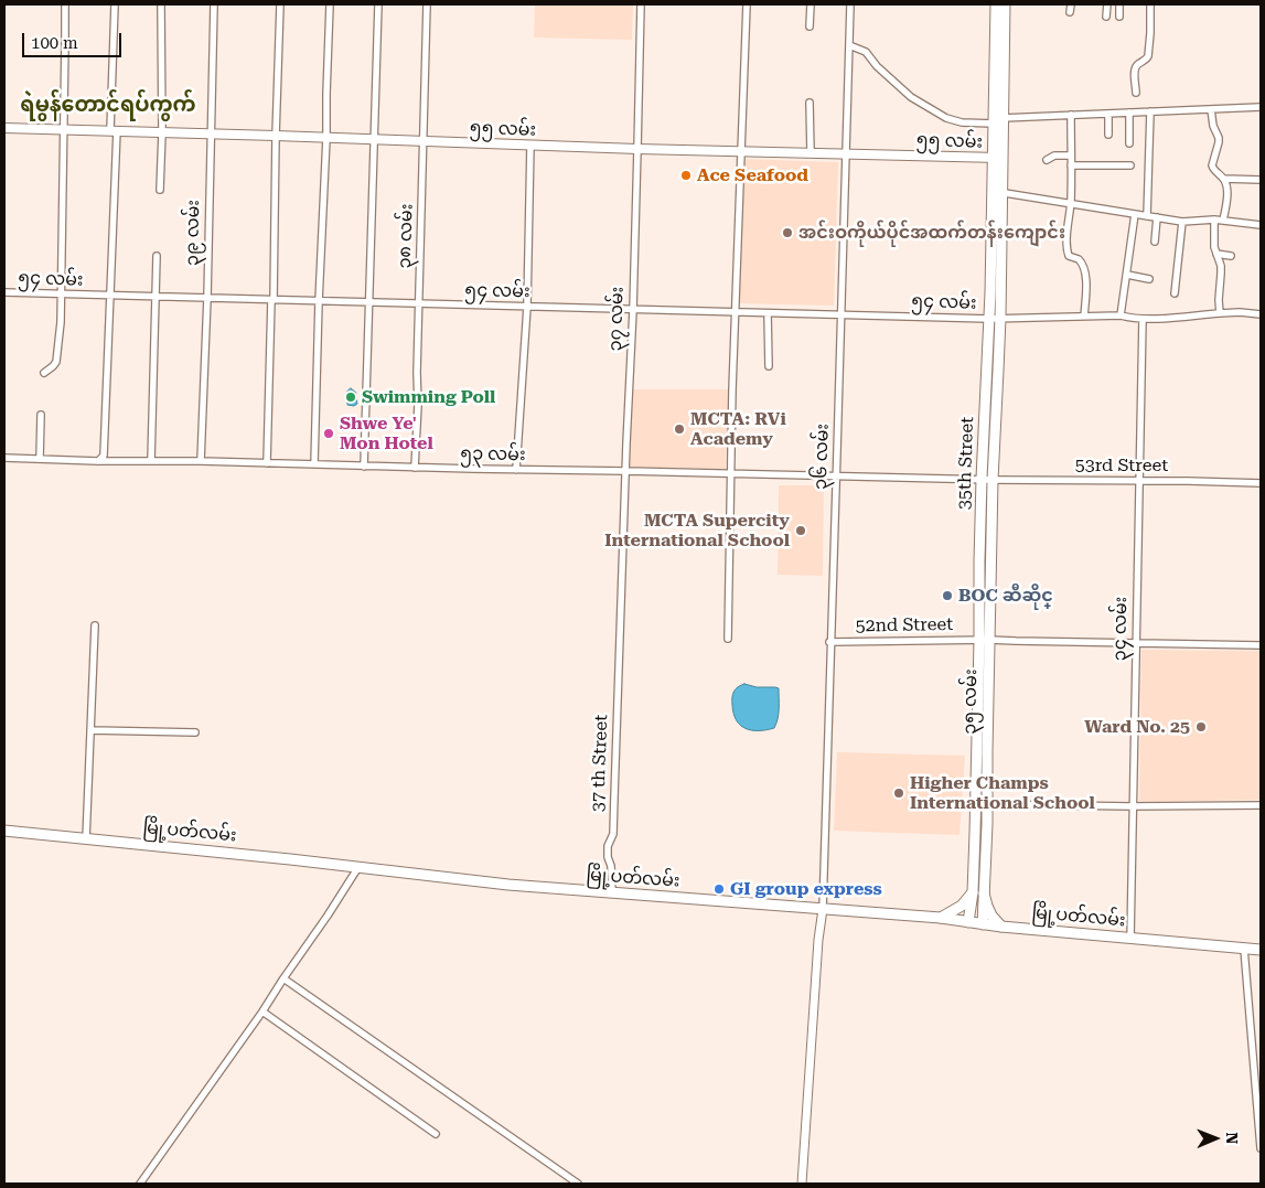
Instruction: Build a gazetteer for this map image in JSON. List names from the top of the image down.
{
  "streets": {
    "main road": [
      "၅၅ လမ်း",
      "35th Street",
      "၃၅ လမ်း",
      "မြို့ပတ်လမ်း"
    ],
    "street": [
      "၃၉ လမ်း",
      "၃၈ လမ်း",
      "၅၄ လမ်း",
      "၃၇ လမ်း",
      "၅၃ လမ်း",
      "၃၆ လမ်း",
      "53rd Street",
      "52nd Street",
      "၃၄ လမ်း",
      "37 th Street"
    ]
  },
  "crossings": [
    ["၅၅ လမ်း", "၃၉ လမ်း"],
    ["၅၅ လမ်း", "၃၈ လမ်း"],
    ["၅၅ လမ်း", "၃၇ လမ်း"],
    ["၅၅ လမ်း", "၃၆ လမ်း"],
    ["၅၅ လမ်း", "35th Street"],
    ["၃၉ လမ်း", "၅၄ လမ်း"],
    ["၃၉ လမ်း", "၅၃ လမ်း"],
    ["၃၈ လမ်း", "၅၄ လမ်း"],
    ["၃၈ လမ်း", "၅၃ လမ်း"],
    ["၅၄ လမ်း", "၃၇ လမ်း"],
    ["၅၄ လမ်း", "၃၆ လမ်း"],
    ["၅၄ လမ်း", "35th Street"],
    ["၅၄ လမ်း", "၃၄ လမ်း"],
    ["၃၇ လမ်း", "၅၃ လမ်း"],
    ["၃၇ လမ်း", "37 th Street"],
    ["၅၃ လမ်း", "၃၆ လမ်း"],
    ["၅၃ လမ်း", "35th Street"],
    ["၅၃ လမ်း", "53rd Street"],
    ["၅၃ လမ်း", "၃၅ လမ်း"],
    ["၃၆ လမ်း", "52nd Street"],
    ["၃၆ လမ်း", "မြို့ပတ်လမ်း"],
    ["35th Street", "53rd Street"],
    ["35th Street", "၃၅ လမ်း"],
    ["53rd Street", "၃၄ လမ်း"],
    ["53rd Street", "၃၅ လမ်း"],
    ["52nd Street", "၃၄ လမ်း"],
    ["52nd Street", "၃၅ လမ်း"],
    ["၃၄ လမ်း", "မြို့ပတ်လမ်း"],
    ["၃၅ လမ်း", "မြို့ပတ်လမ်း"],
    ["37 th Street", "မြို့ပတ်လမ်း"]
  ],
  "districts": ["ရဲမွန်တောင်ရပ်ကွက်"],
  "places": [
    "Ace Seafood",
    "အင်းဝကိုယ်ပိုင်အထက်တန်းကျောင်း",
    "Swimming Poll",
    "MCTA: RVi Academy",
    "Shwe Ye' Mon Hotel",
    "MCTA Supercity International School",
    "BOC ဆီဆိုင္",
    "Ward No. 25",
    "Higher Champs International School",
    "GI group express"
  ],
  "scale_bar": "100 m",
  "north": "right"
}
